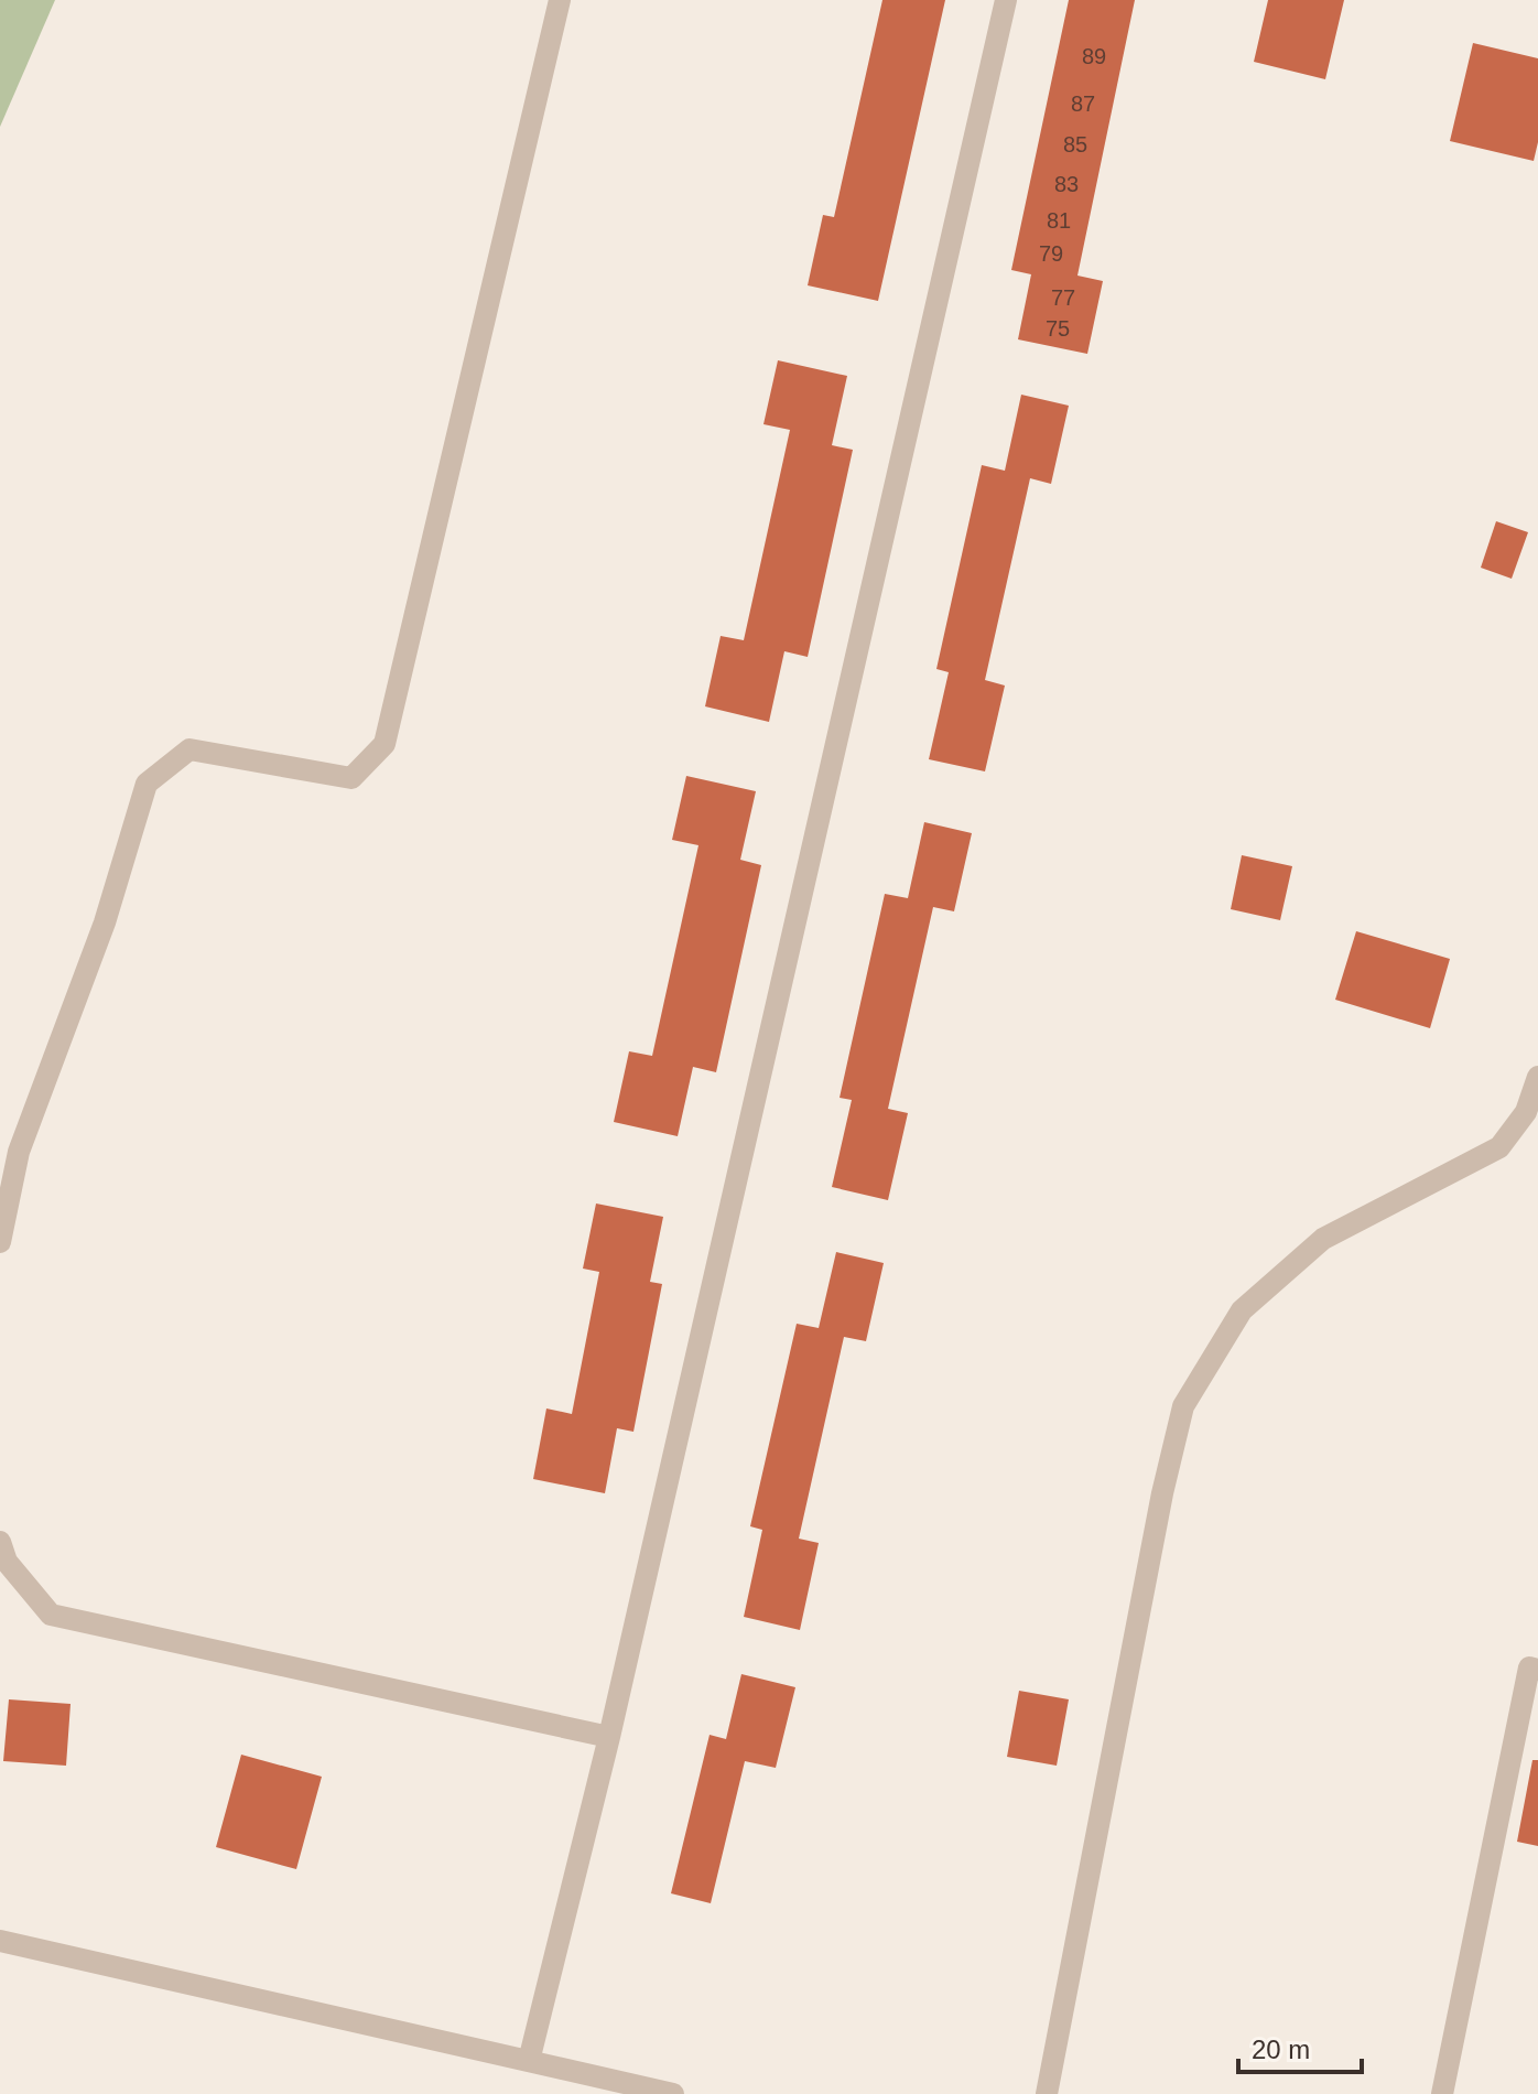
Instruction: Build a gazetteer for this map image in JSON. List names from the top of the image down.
{
  "house_numbers": [
    "89",
    "87",
    "85",
    "83",
    "81",
    "79",
    "77",
    "75"
  ],
  "scale_bar": "20 m"
}
